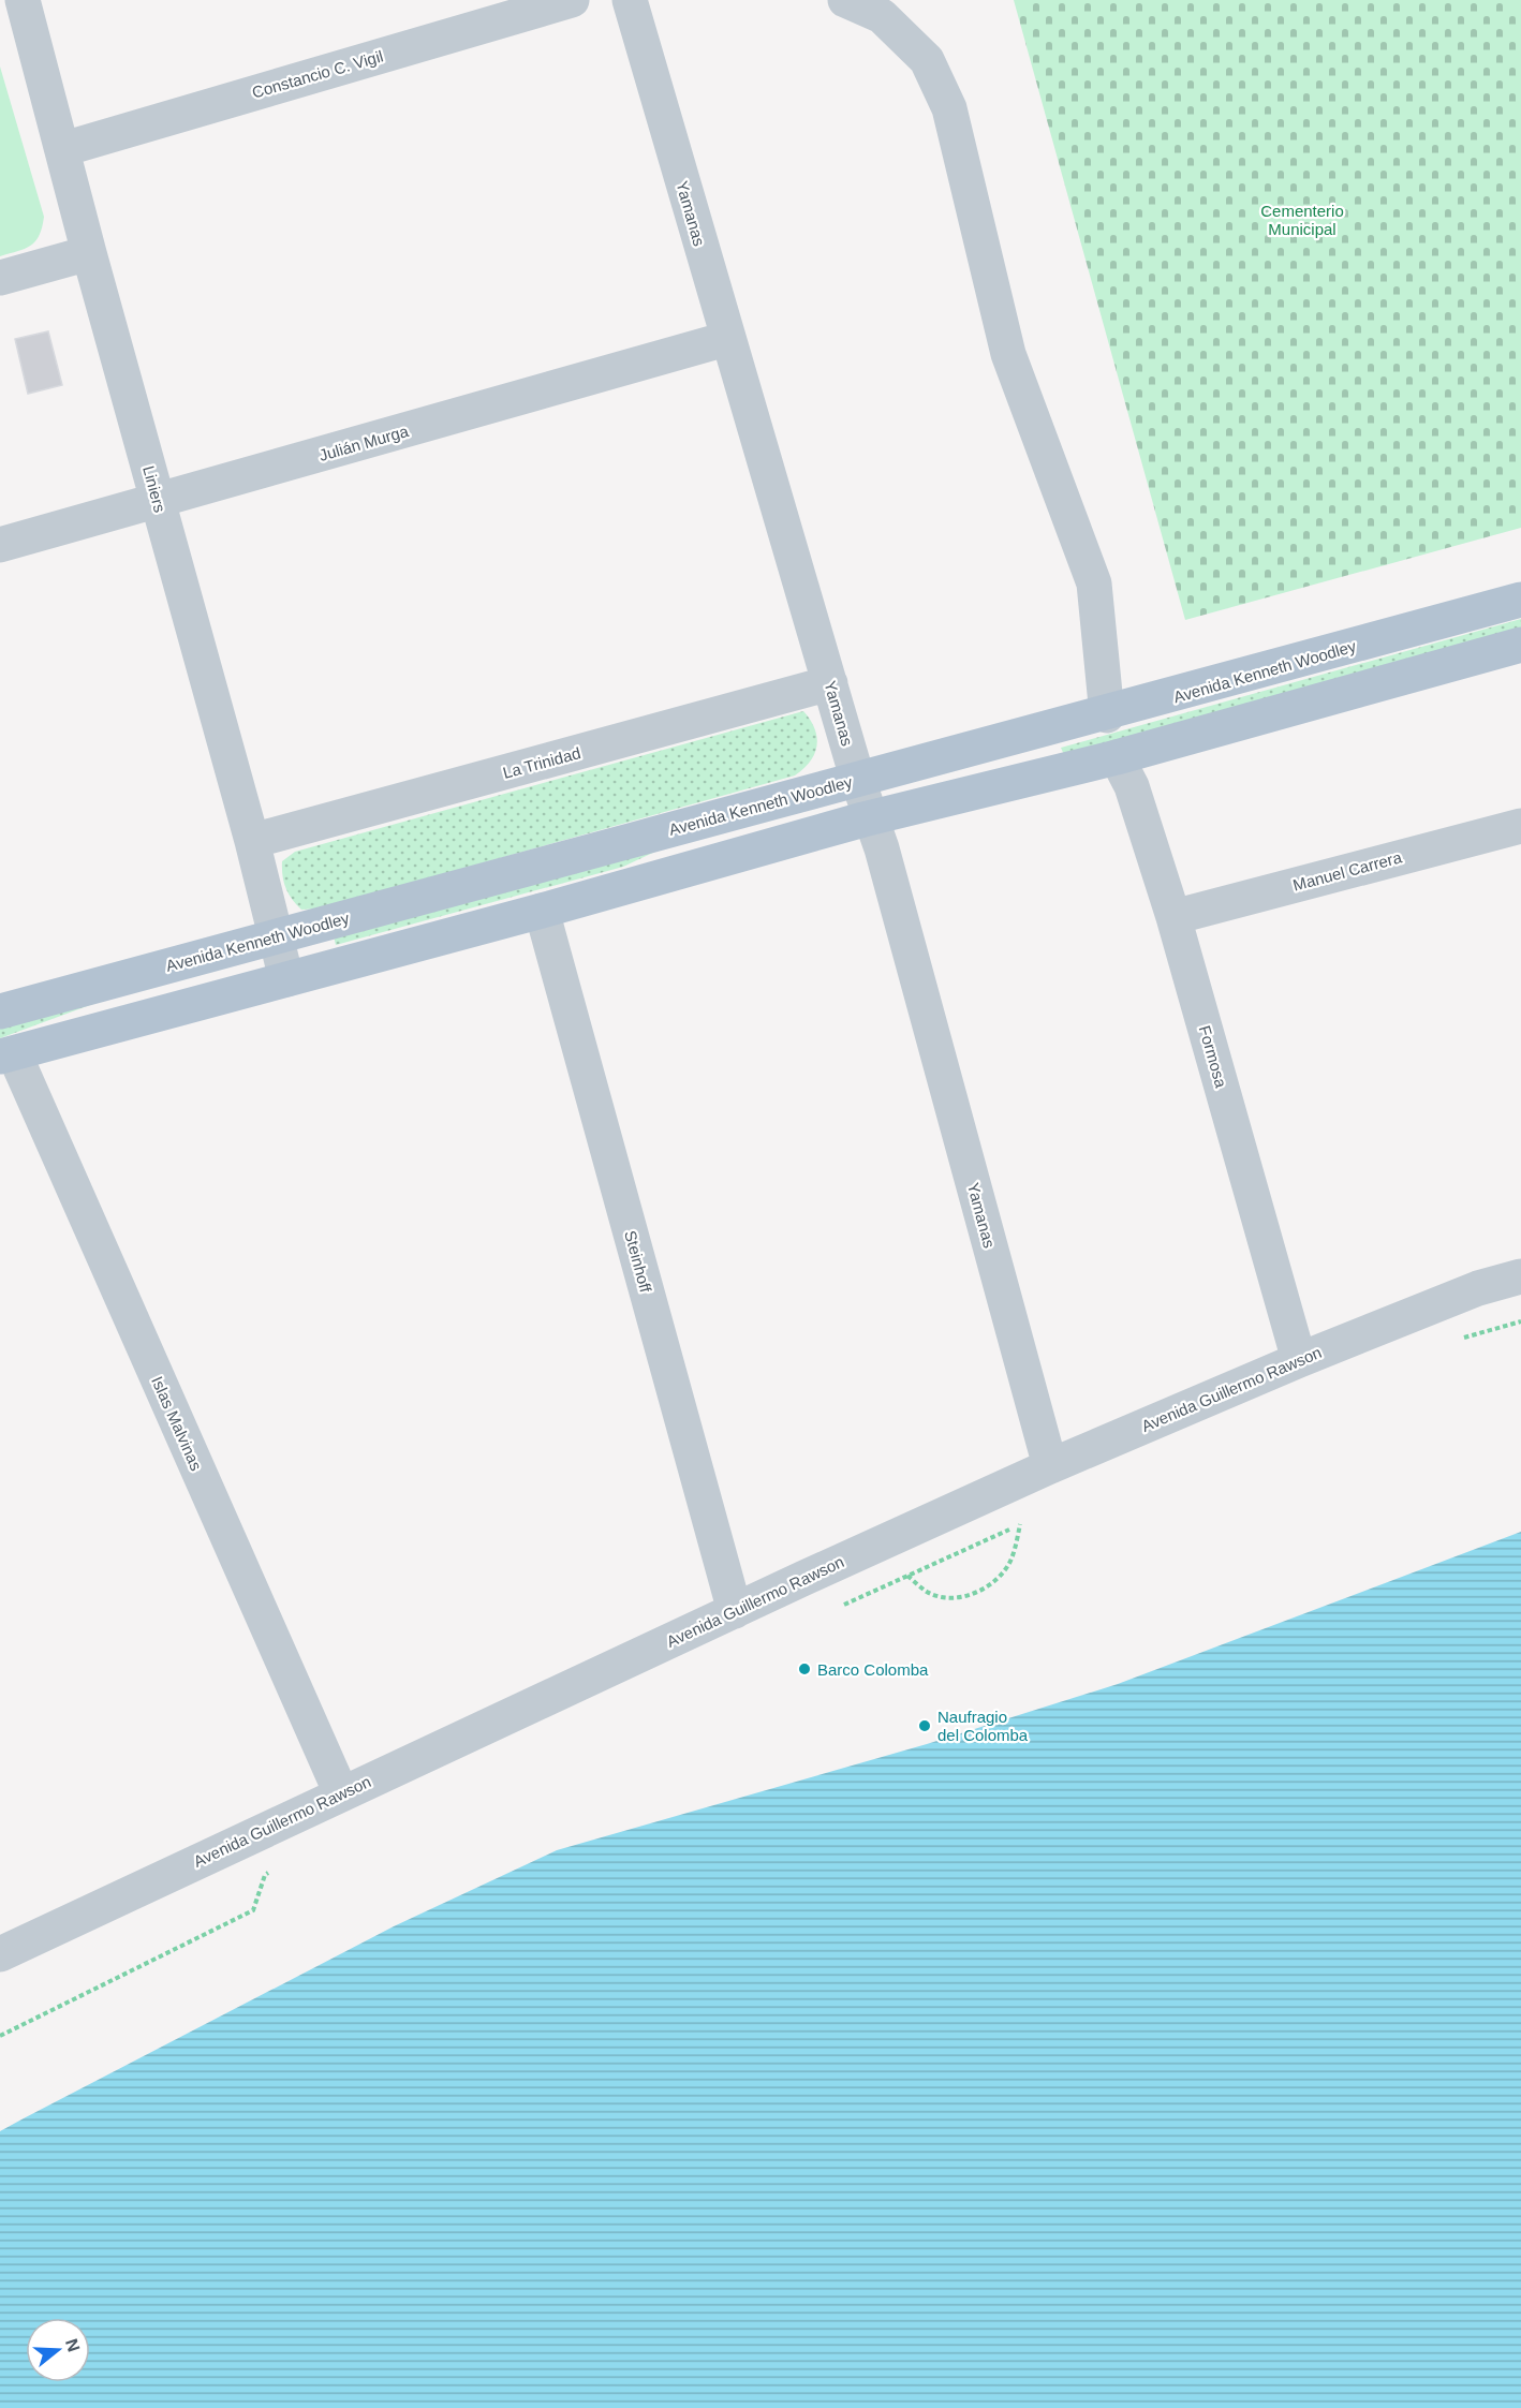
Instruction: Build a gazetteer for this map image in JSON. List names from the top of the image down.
{
  "streets": {
    "main road": ["Avenida Kenneth Woodley"],
    "street": [
      "Constancio C. Vigil",
      "Yamanas",
      "Julián Murga",
      "Liniers",
      "La Trinidad",
      "Manuel Carrera",
      "Formosa",
      "Steinhoff",
      "Avenida Guillermo Rawson",
      "Islas Malvinas"
    ]
  },
  "crossings": [
    ["Constancio C. Vigil", "Liniers"],
    ["Yamanas", "Julián Murga"],
    ["Yamanas", "Avenida Kenneth Woodley"],
    ["Yamanas", "La Trinidad"],
    ["Yamanas", "Avenida Guillermo Rawson"],
    ["Julián Murga", "Liniers"],
    ["Liniers", "Avenida Kenneth Woodley"],
    ["Liniers", "La Trinidad"],
    ["Manuel Carrera", "Formosa"],
    ["Formosa", "Avenida Guillermo Rawson"],
    ["Steinhoff", "Avenida Guillermo Rawson"],
    ["Avenida Guillermo Rawson", "Islas Malvinas"]
  ],
  "parks": ["Cementerio Municipal"],
  "places": ["Barco Colomba", "Naufragio del Colomba"],
  "north": "right"
}
